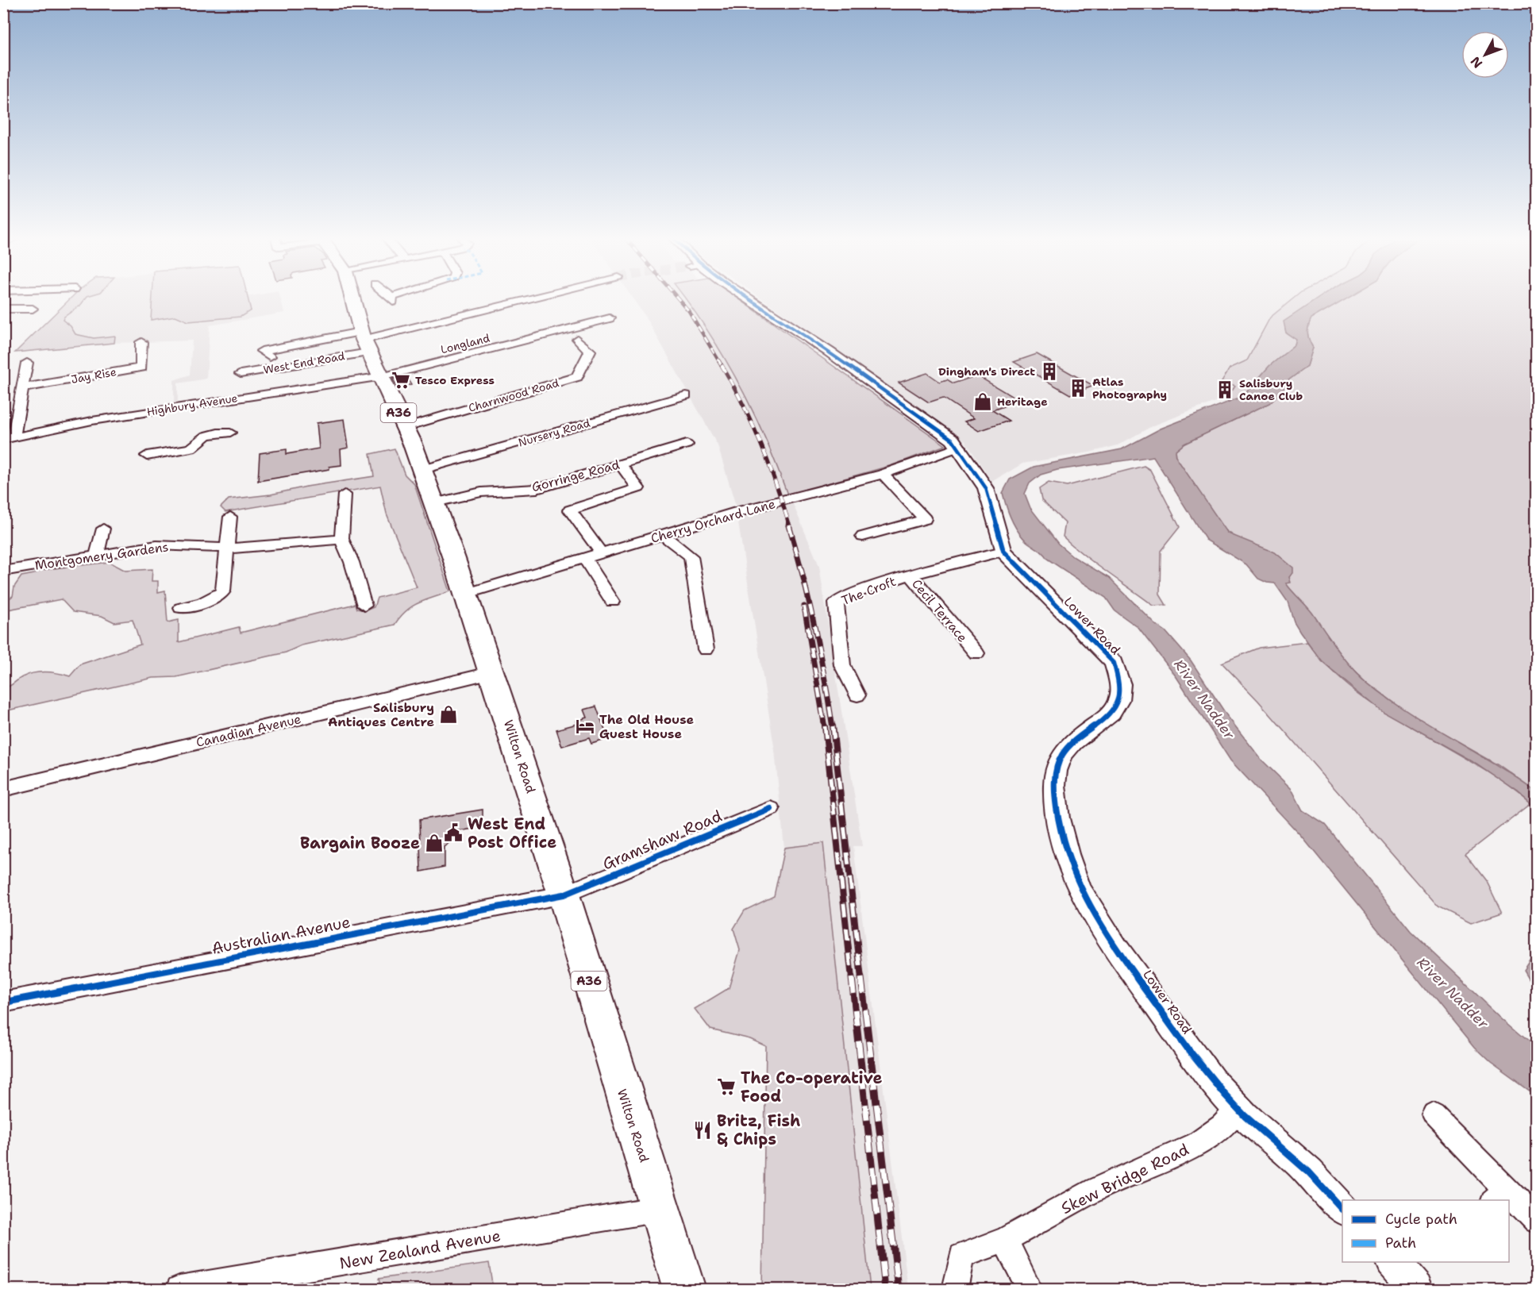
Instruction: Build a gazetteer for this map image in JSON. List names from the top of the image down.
{
  "streets": {
    "highway": ["A36", "Wilton Road"],
    "street": [
      "Longland",
      "West End Road",
      "Jay Rise",
      "Charnwood Road",
      "Highbury Avenue",
      "Nursery Road",
      "Gorringe Road",
      "Cherry Orchard Lane",
      "Montgomery Gardens",
      "The Croft",
      "Cecil Terrace",
      "Lower Road",
      "Canadian Avenue",
      "Gramshaw Road",
      "Australian Avenue",
      "Skew Bridge Road",
      "New Zealand Avenue"
    ]
  },
  "crossings": [
    ["Longland", "Highbury Avenue"],
    ["Longland", "Wilton Road"],
    ["West End Road", "Wilton Road"],
    ["Charnwood Road", "Wilton Road"],
    ["Highbury Avenue", "Wilton Road"],
    ["Nursery Road", "Wilton Road"],
    ["Gorringe Road", "Wilton Road"],
    ["Cherry Orchard Lane", "Lower Road"],
    ["Cherry Orchard Lane", "Wilton Road"],
    ["The Croft", "Cecil Terrace"],
    ["Cecil Terrace", "Lower Road"],
    ["Lower Road", "Skew Bridge Road"],
    ["Canadian Avenue", "Wilton Road"],
    ["Wilton Road", "Gramshaw Road"],
    ["Wilton Road", "Australian Avenue"],
    ["Wilton Road", "New Zealand Avenue"],
    ["Gramshaw Road", "Australian Avenue"]
  ],
  "water": ["River Nadder"],
  "places": {
    "building": ["Dingham's Direct", "Atlas Photography", "Salisbury Canoe Club"],
    "supermarket": ["Tesco Express", "The Co-operative Food"],
    "shop": ["Heritage", "Salisbury Antiques Centre", "Bargain Booze"],
    "hotel": ["The Old House Guest House"],
    "public building": ["West End Post Office"],
    "restaurant": ["Britz, Fish & Chips"]
  },
  "legend": ["Cycle path", "Path"],
  "north": "bottom left"
}
